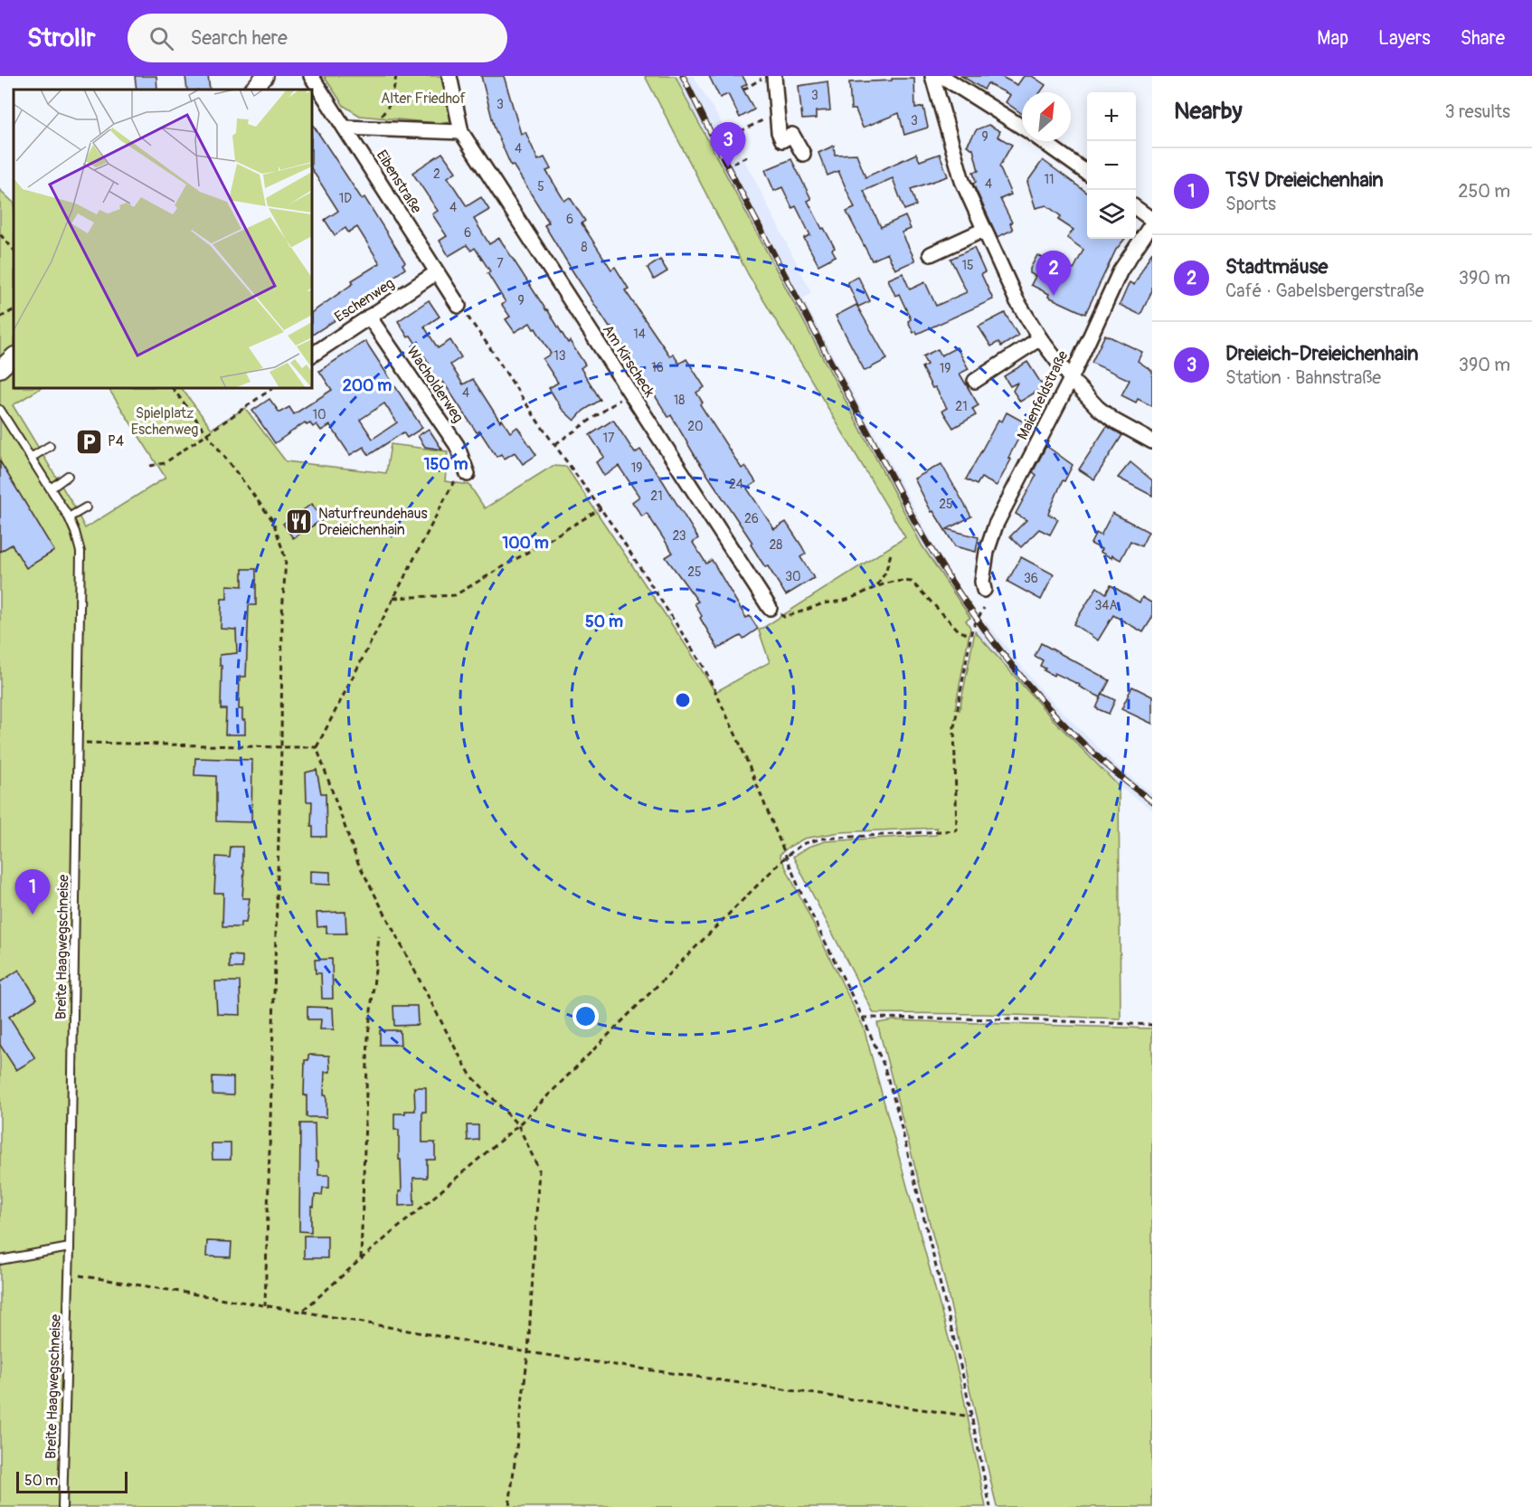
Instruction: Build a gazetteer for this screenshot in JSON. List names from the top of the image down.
{
  "streets": {
    "street": [
      "Eibenstraße",
      "Eschenweg",
      "Am Kirscheck",
      "Wacholderweg",
      "Maienfeldstraße"
    ],
    "lane": ["Breite Haagwegschneise"]
  },
  "crossings": [
    ["Eibenstraße", "Eschenweg"],
    ["Eschenweg", "Wacholderweg"]
  ],
  "parks": ["Alter Friedhof", "Spielplatz Eschenweg"],
  "places": {
    "parking": ["P4"],
    "restaurant": ["Naturfreundehaus Dreieichenhain"]
  },
  "house_numbers": [
    "3",
    "3",
    "3",
    "9",
    "4",
    "2",
    "11",
    "4",
    "5",
    "1D",
    "4",
    "6",
    "6",
    "8",
    "7",
    "15",
    "9",
    "14",
    "13",
    "16",
    "19",
    "4",
    "18",
    "21",
    "10",
    "20",
    "17",
    "19",
    "24",
    "21",
    "25",
    "26",
    "23",
    "28",
    "25",
    "30",
    "36",
    "34A"
  ],
  "scale_bar": "50 m",
  "north": "top right",
  "page": {
    "header": "Strollr",
    "search": "Search here",
    "nav": ["Map", "Layers", "Share"],
    "heading": ["Nearby", "3 results"],
    "map_buttons": ["+", "−"],
    "pins": ["3", "2", "1"],
    "list": [
      {
        "mark": "1",
        "name": "TSV Dreieichenhain",
        "note": "Sports",
        "value": "250 m"
      },
      {
        "mark": "2",
        "name": "Stadtmäuse",
        "note": "Café · Gabelsbergerstraße",
        "value": "390 m"
      },
      {
        "mark": "3",
        "name": "Dreieich-Dreieichenhain",
        "note": "Station · Bahnstraße",
        "value": "390 m"
      }
    ],
    "scale": "50 m"
  },
  "rings": [
    "200 m",
    "150 m",
    "100 m",
    "50 m"
  ]
}
